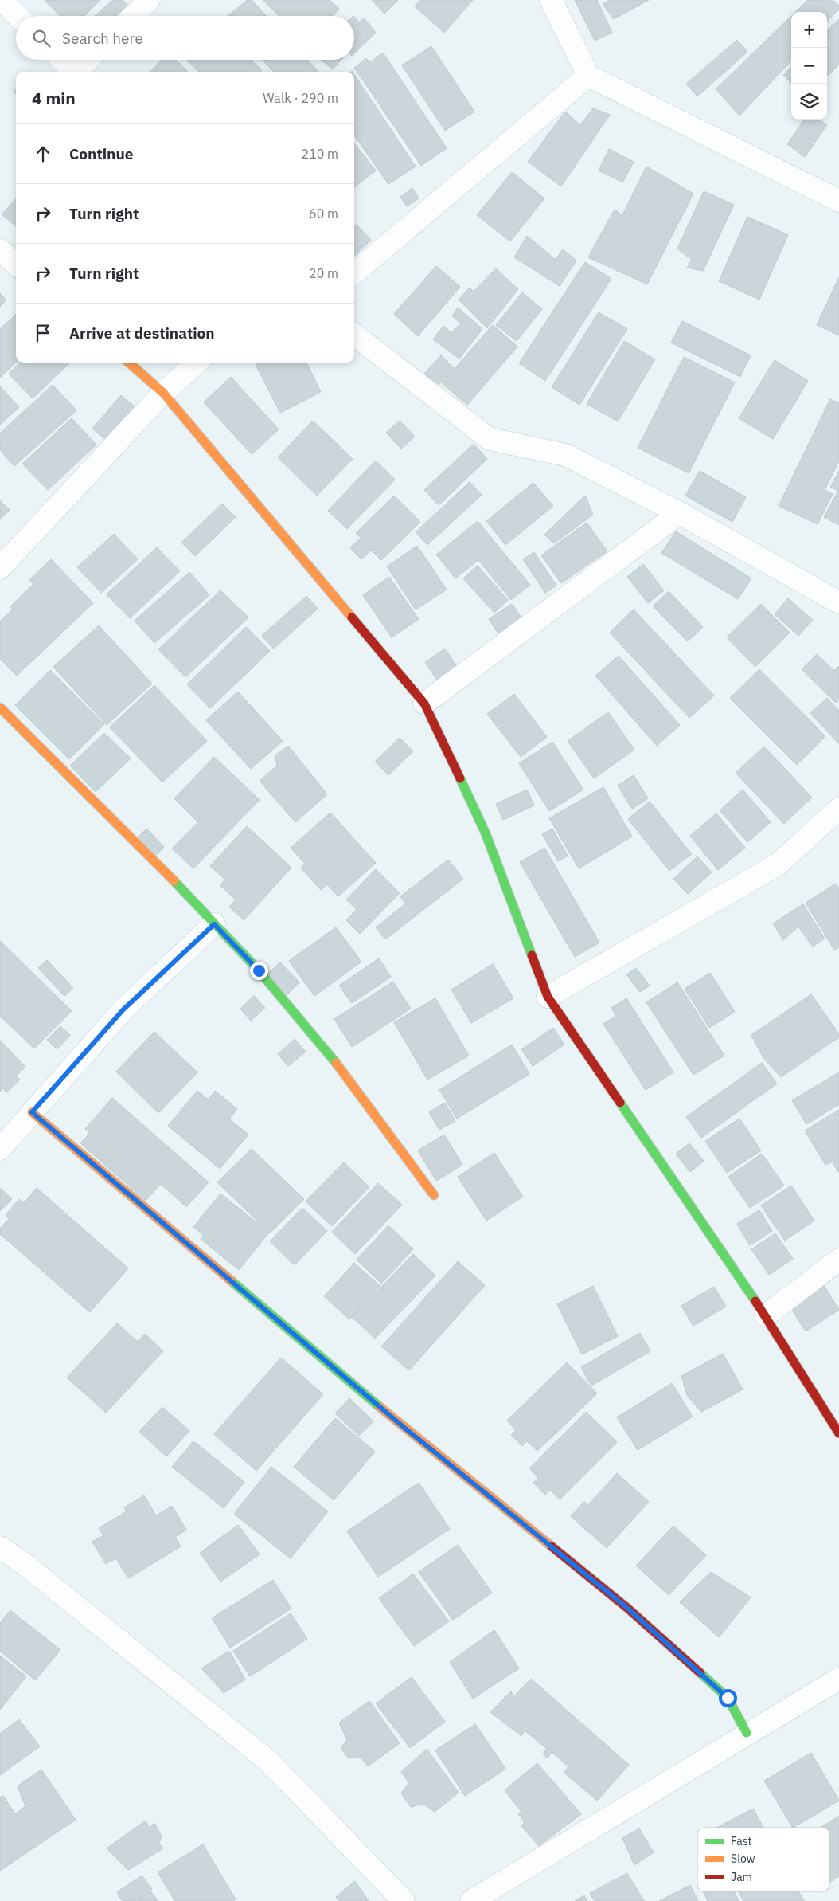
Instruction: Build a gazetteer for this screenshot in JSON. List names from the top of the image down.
{
  "legend": ["Fast", "Slow", "Jam"],
  "page": {
    "map_buttons": ["+", "−"],
    "search": "Search here",
    "heading": ["4 min", "Walk · 290 m"],
    "list": [
      ["Continue", "210 m"],
      ["Turn right", "60 m"],
      ["Turn right", "20 m"],
      "Arrive at destination"
    ]
  }
}
